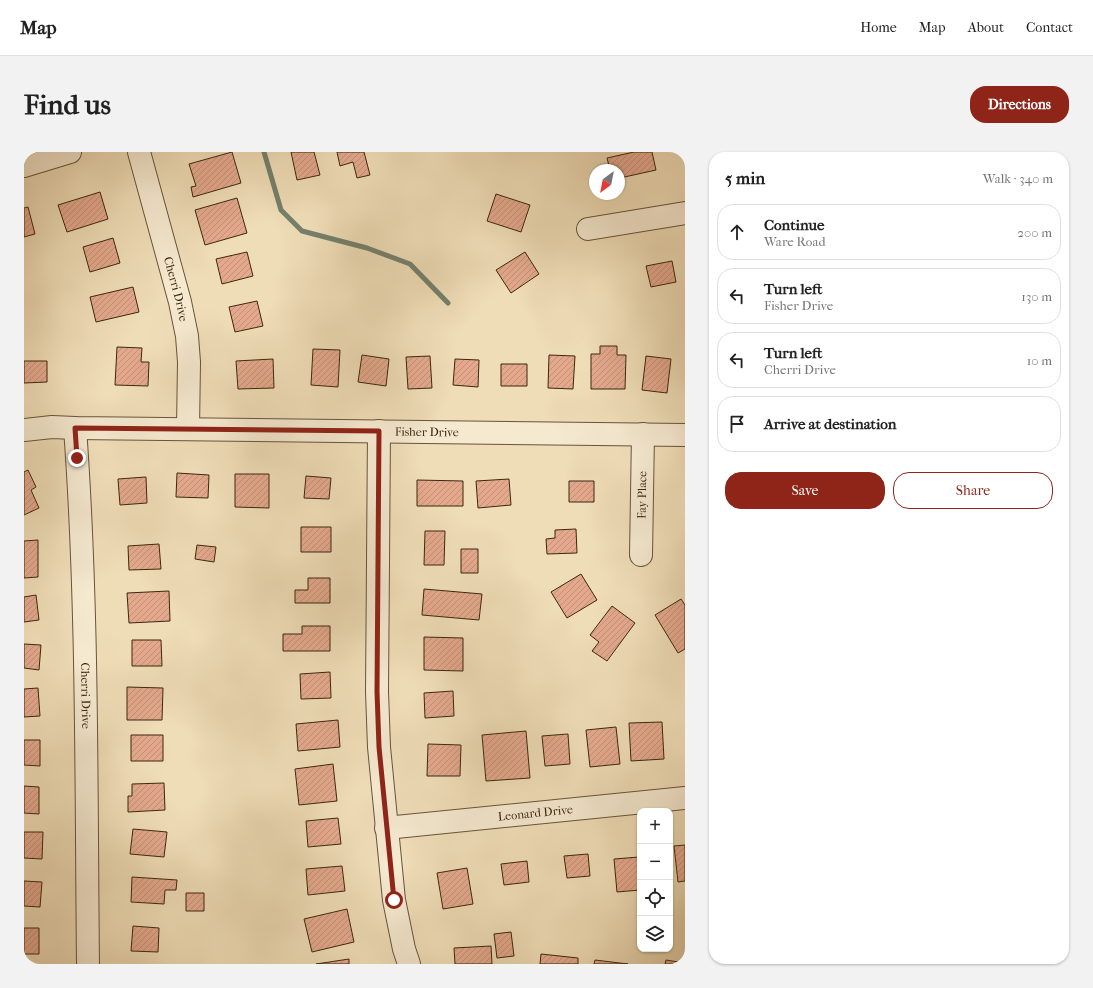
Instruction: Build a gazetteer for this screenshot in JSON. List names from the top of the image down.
{
  "streets": {
    "street": [
      "Cherri Drive",
      "Fisher Drive",
      "Fay Place",
      "Leonard Drive"
    ]
  },
  "crossings": [
    ["Cherri Drive", "Fisher Drive"],
    ["Fisher Drive", "Fay Place"]
  ],
  "north": "bottom left",
  "page": {
    "header": "Map",
    "nav": [
      "Home",
      "Map",
      "About",
      "Contact"
    ],
    "buttons": [
      "Directions",
      ["Save", "Share"]
    ],
    "title": "Find us",
    "heading": ["5 min", "Walk · 340 m"],
    "list": [
      ["Continue", "Ware Road", "200 m"],
      ["Turn left", "Fisher Drive", "130 m"],
      ["Turn left", "Cherri Drive", "10 m"],
      "Arrive at destination"
    ],
    "map_buttons": ["+", "−"]
  }
}
